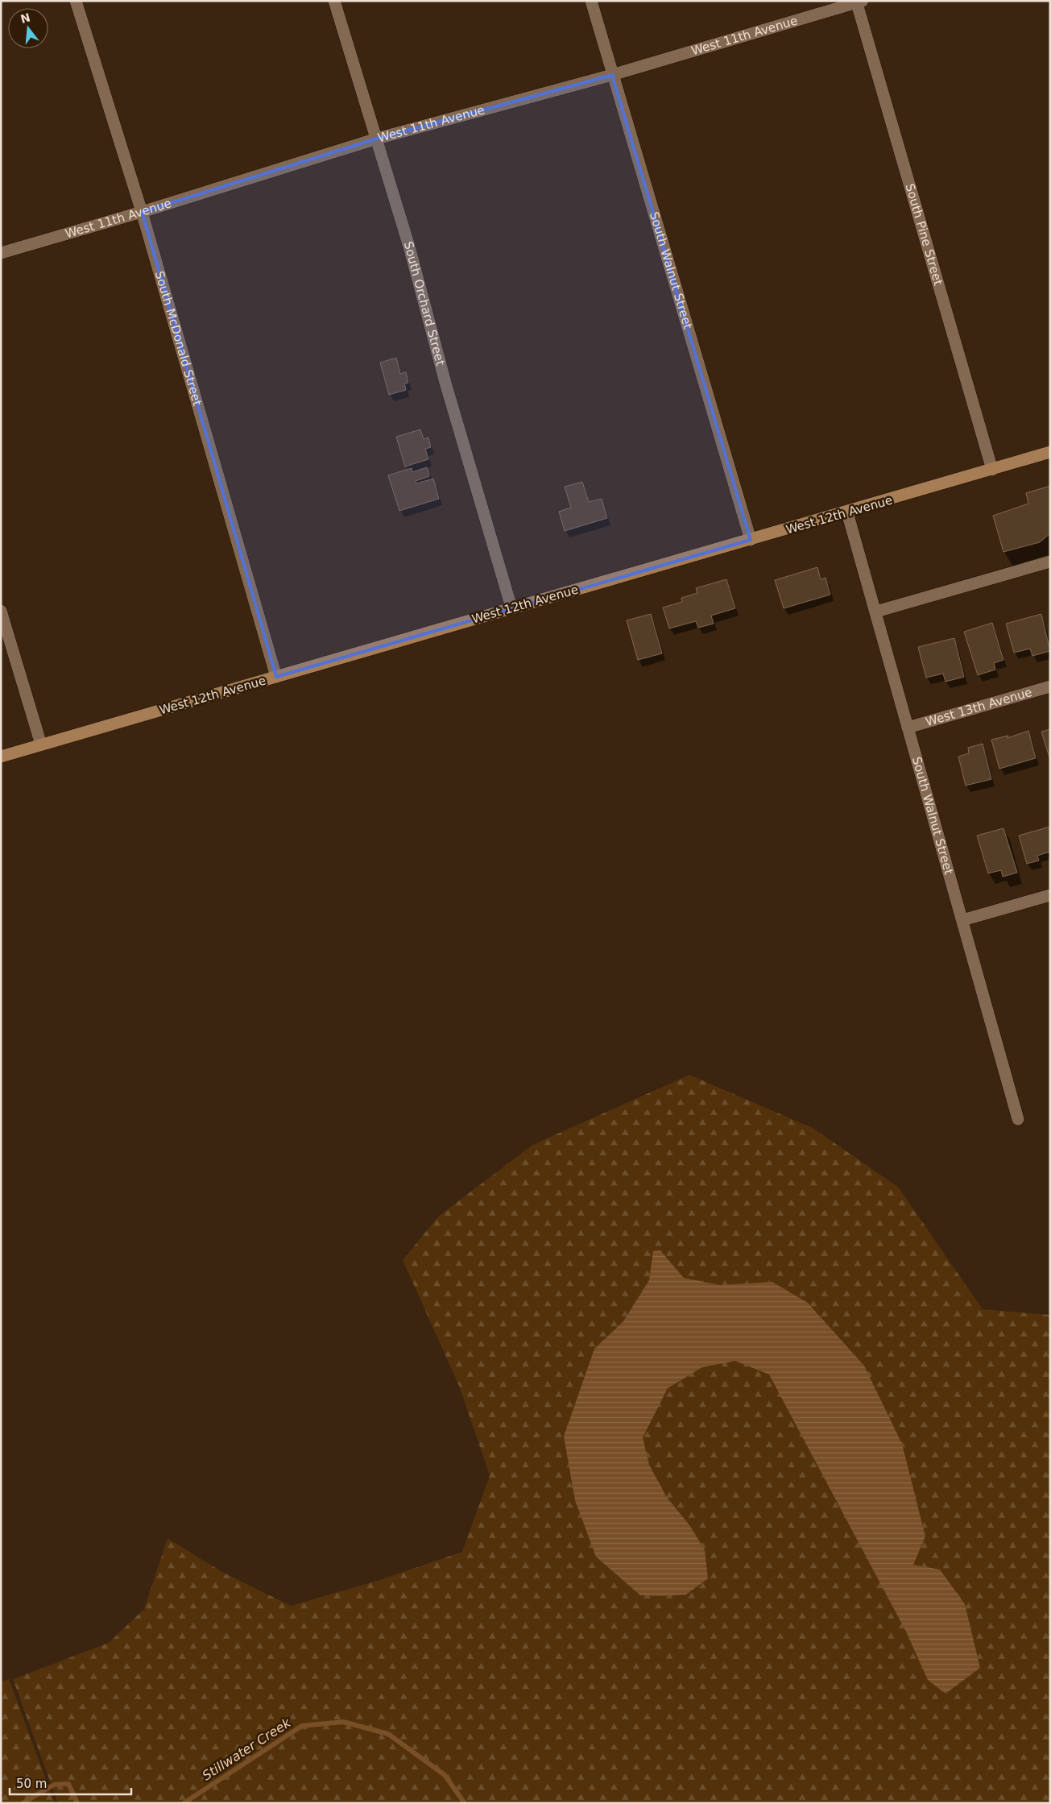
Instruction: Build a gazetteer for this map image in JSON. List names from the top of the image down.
{
  "streets": {
    "main road": ["West 12th Avenue"],
    "street": [
      "West 11th Avenue",
      "South Pine Street",
      "South Walnut Street",
      "South Orchard Street",
      "South McDonald Street",
      "West 13th Avenue"
    ]
  },
  "crossings": [
    ["West 11th Avenue", "South Pine Street"],
    ["West 11th Avenue", "South Walnut Street"],
    ["West 11th Avenue", "South Orchard Street"],
    ["West 11th Avenue", "South McDonald Street"],
    ["South Pine Street", "West 12th Avenue"],
    ["South Walnut Street", "West 12th Avenue"],
    ["South Walnut Street", "West 13th Avenue"],
    ["South Orchard Street", "West 12th Avenue"],
    ["South McDonald Street", "West 12th Avenue"]
  ],
  "water": ["Stillwater Creek"],
  "scale_bar": "50 m",
  "north": "top"
}
